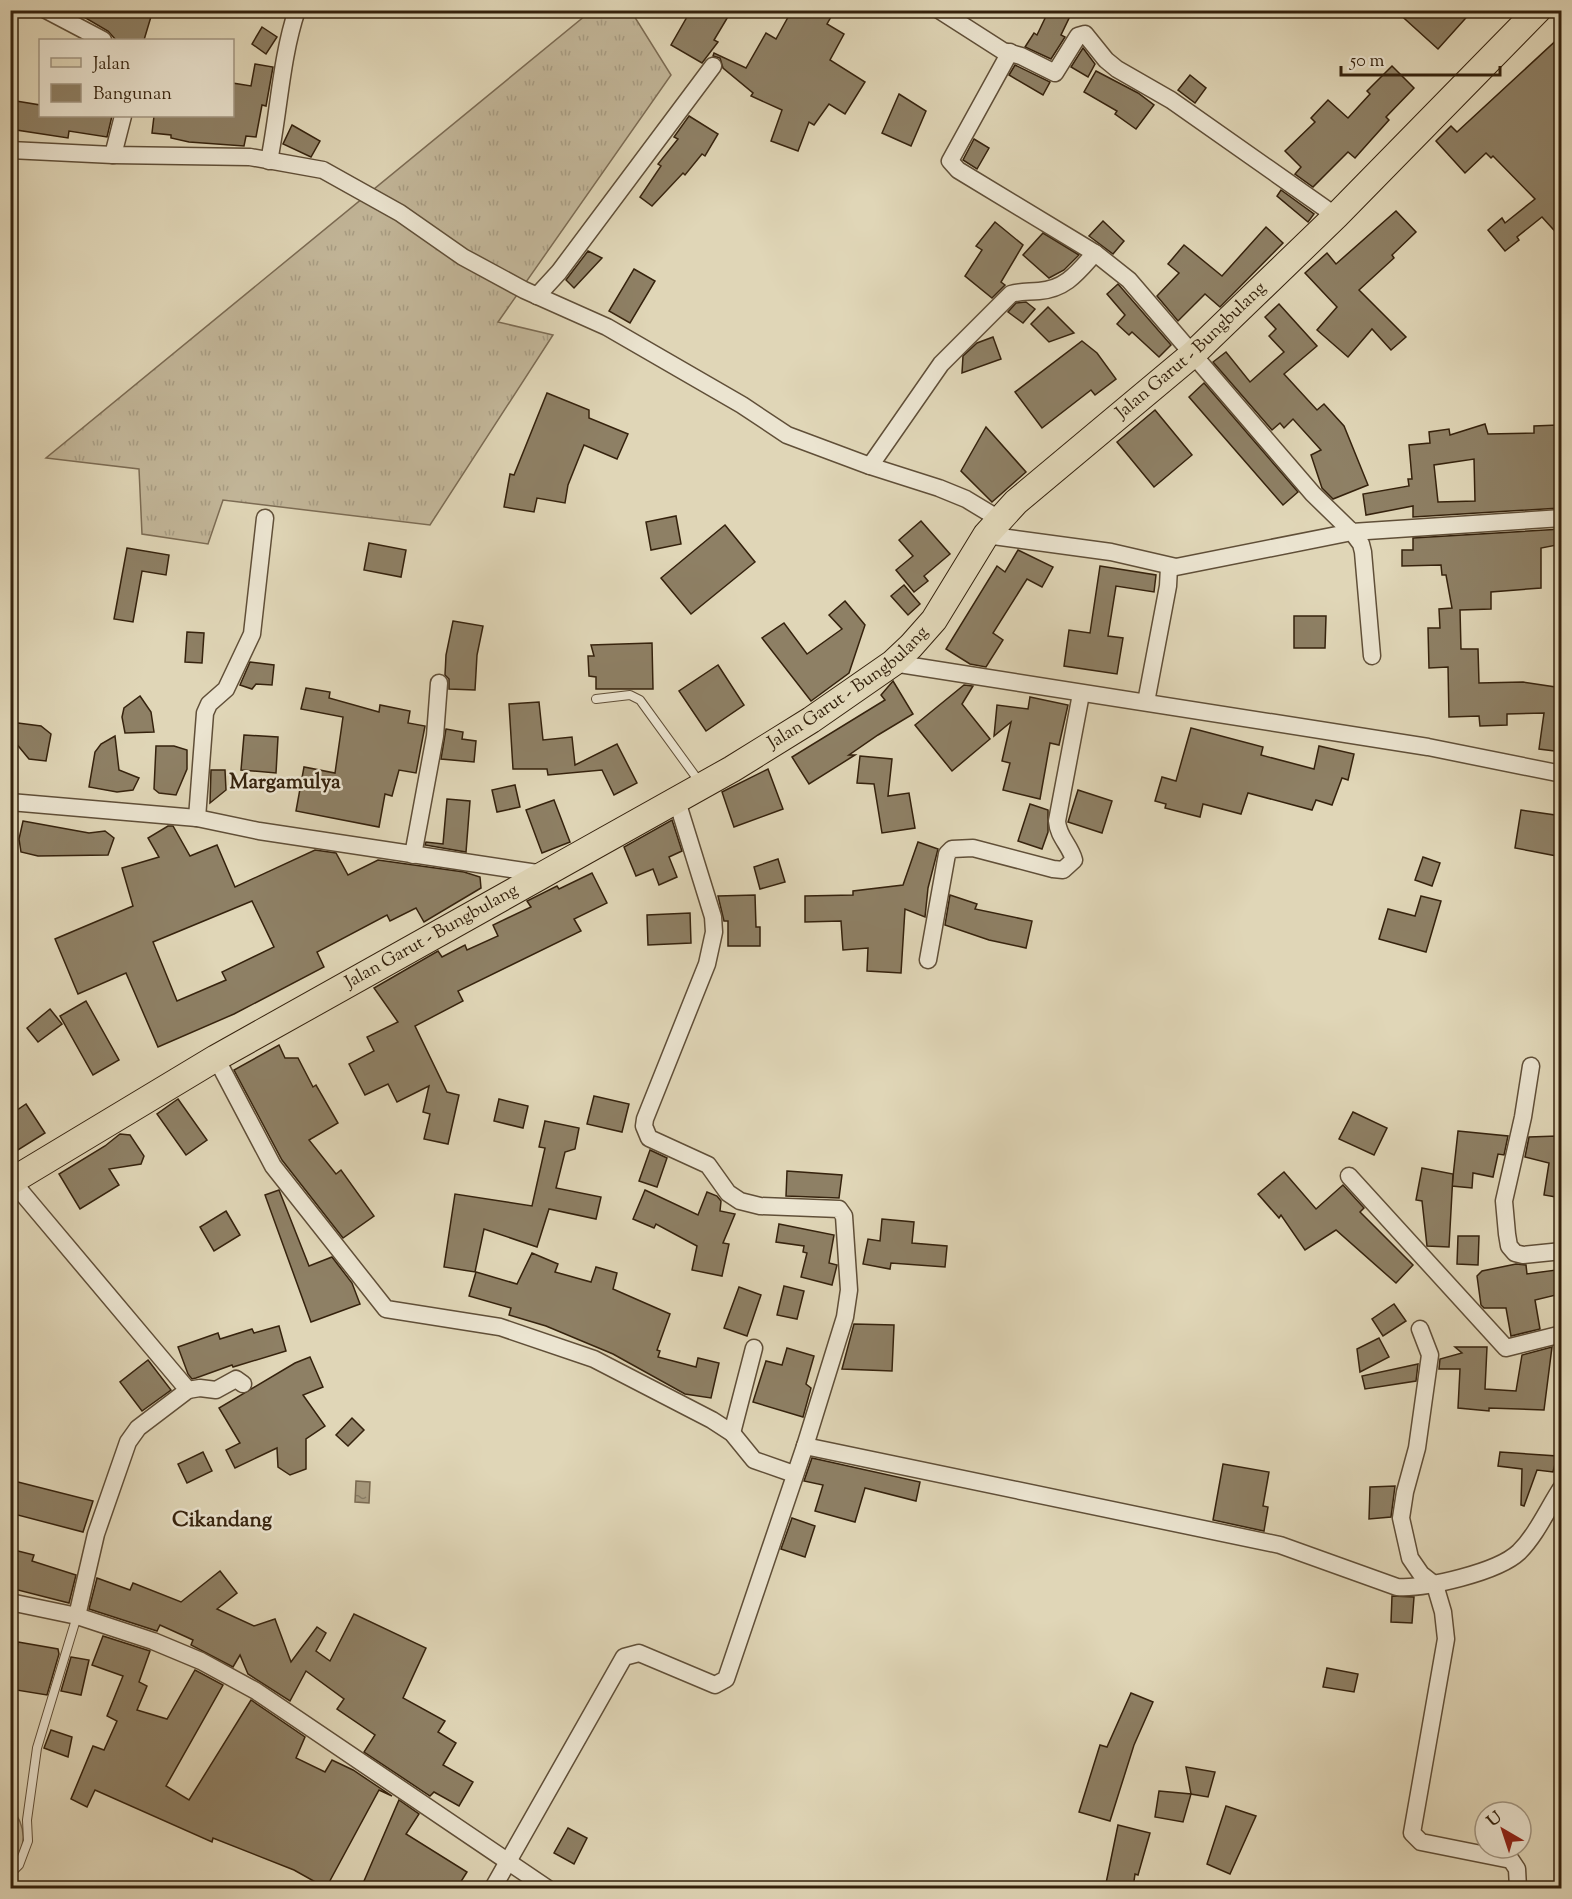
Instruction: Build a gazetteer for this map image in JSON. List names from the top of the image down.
{
  "streets": {
    "main road": ["Jalan Garut - Bungbulang"]
  },
  "districts": ["Margamulya", "Cikandang"],
  "legend": ["Jalan", "Bangunan"],
  "scale_bar": "50 m",
  "north": "top left"
}
